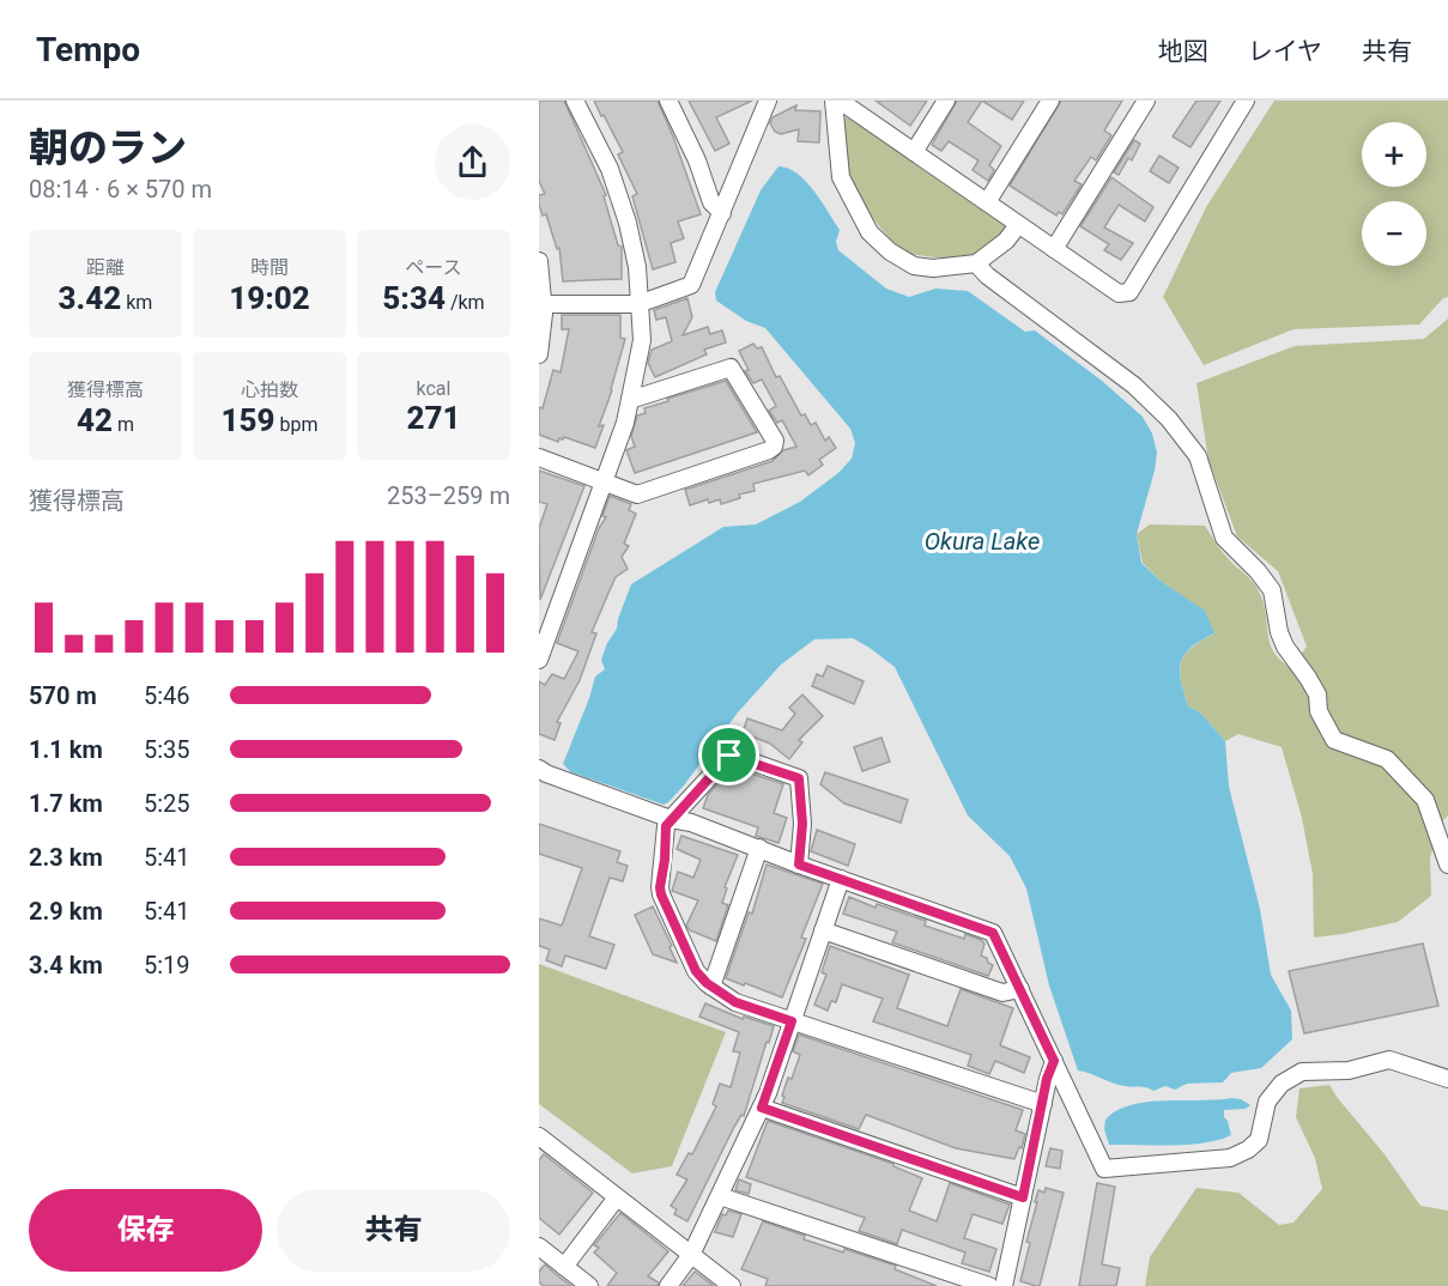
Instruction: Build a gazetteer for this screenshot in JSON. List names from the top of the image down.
{
  "water": ["Okura Lake"],
  "page": {
    "header": "Tempo",
    "nav": ["地図", "レイヤ", "共有"],
    "heading": ["朝のラン", "08:14 · 6 × 570 m"],
    "map_buttons": ["+", "−"],
    "stats": [
      ["距離", "3.42 km"],
      ["時間", "19:02"],
      ["ペース", "5:34 /km"],
      ["獲得標高", "42 m"],
      ["心拍数", "159 bpm"],
      ["kcal", "271"]
    ],
    "chart": ["獲得標高", "253–259 m"],
    "list": [
      {
        "name": "570 m",
        "note": "5:46"
      },
      {
        "name": "1.1 km",
        "note": "5:35"
      },
      {
        "name": "1.7 km",
        "note": "5:25"
      },
      {
        "name": "2.3 km",
        "note": "5:41"
      },
      {
        "name": "2.9 km",
        "note": "5:41"
      },
      {
        "name": "3.4 km",
        "note": "5:19"
      }
    ],
    "buttons": ["保存", "共有"]
  }
}
